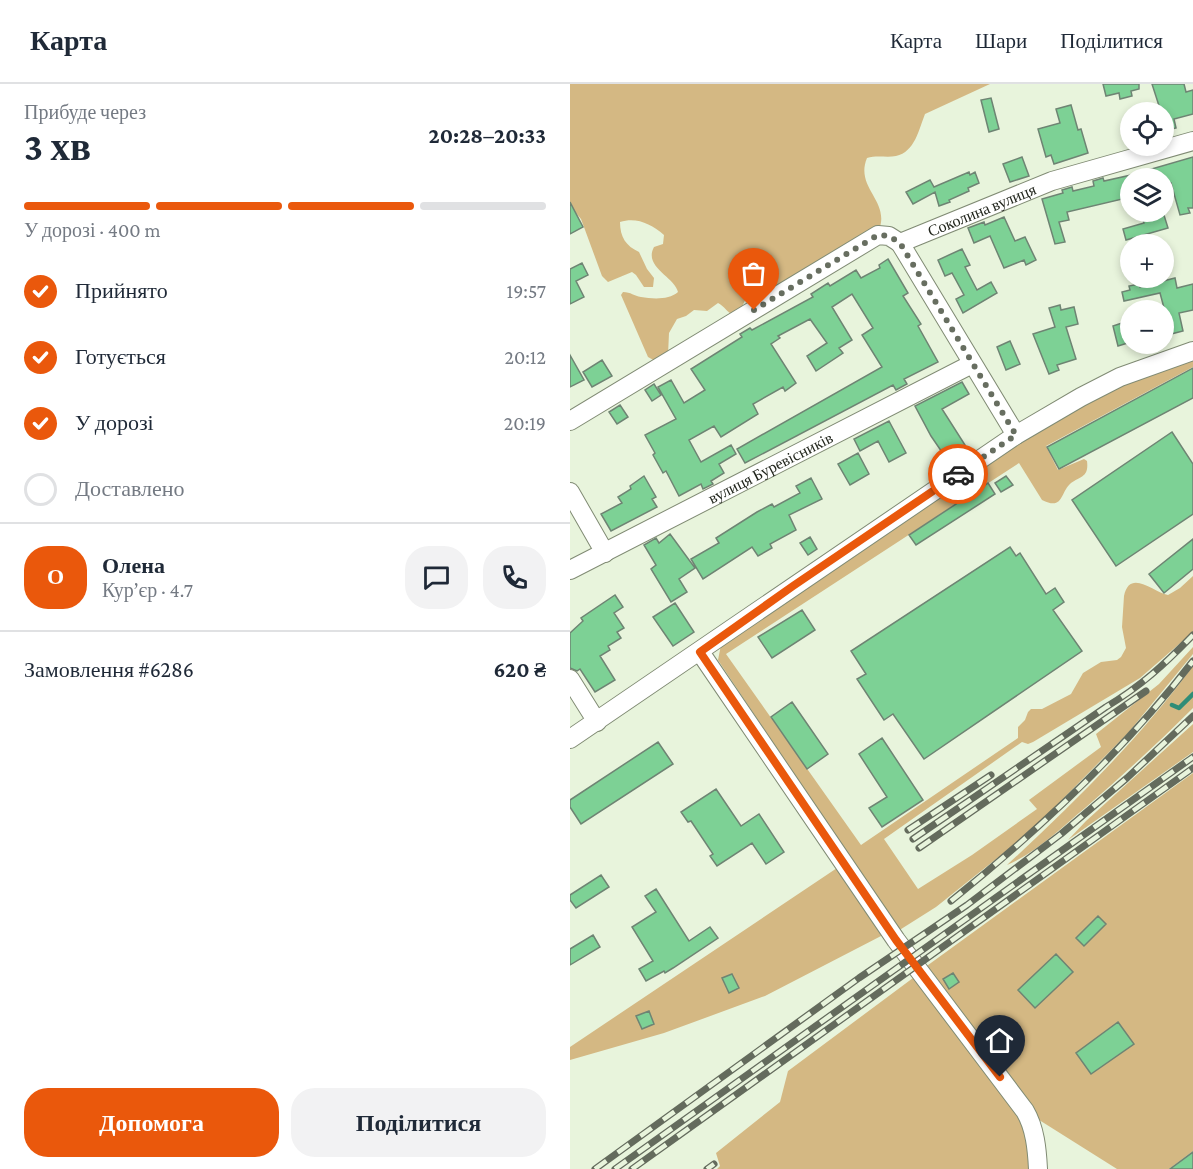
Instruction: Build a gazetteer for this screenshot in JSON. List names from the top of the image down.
{
  "streets": {
    "street": ["Соколина вулиця", "вулиця Буревісників"]
  },
  "page": {
    "header": "Карта",
    "nav": ["Карта", "Шари", "Поділитися"],
    "heading": ["3 хв", "Прибуде через", "20:28–20:33"],
    "panel": [
      "Олена",
      "Кур’єр · 4.7",
      "Замовлення #6286",
      "620 ₴"
    ],
    "map_buttons": ["+", "−"],
    "bar": "У дорозі · 400 m",
    "list": [
      ["Прийнято", "19:57"],
      ["Готується", "20:12"],
      ["У дорозі", "20:19"],
      "Доставлено"
    ],
    "round": "О",
    "buttons": ["Допомога", "Поділитися"]
  }
}
